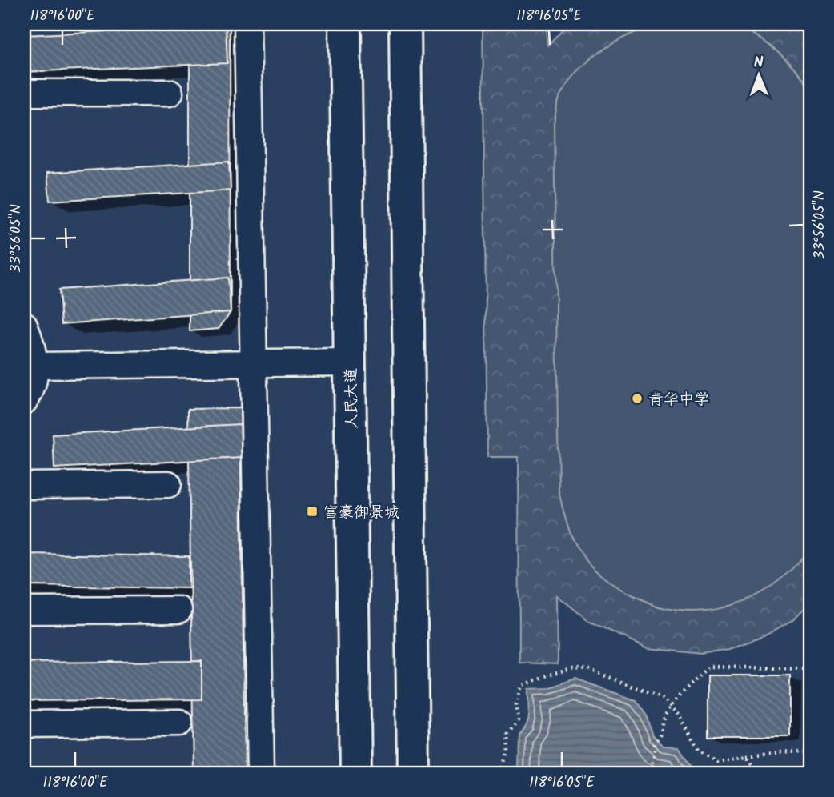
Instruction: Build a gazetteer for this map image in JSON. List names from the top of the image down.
{
  "streets": {
    "main road": ["人民大道"]
  },
  "places": {
    "other": ["青华中学"],
    "transit": ["富豪御景城"]
  },
  "north": "top",
  "coordinates": ["118°16'00\"E", "118°16'05\"E", "33°56'05\"N"]
}
